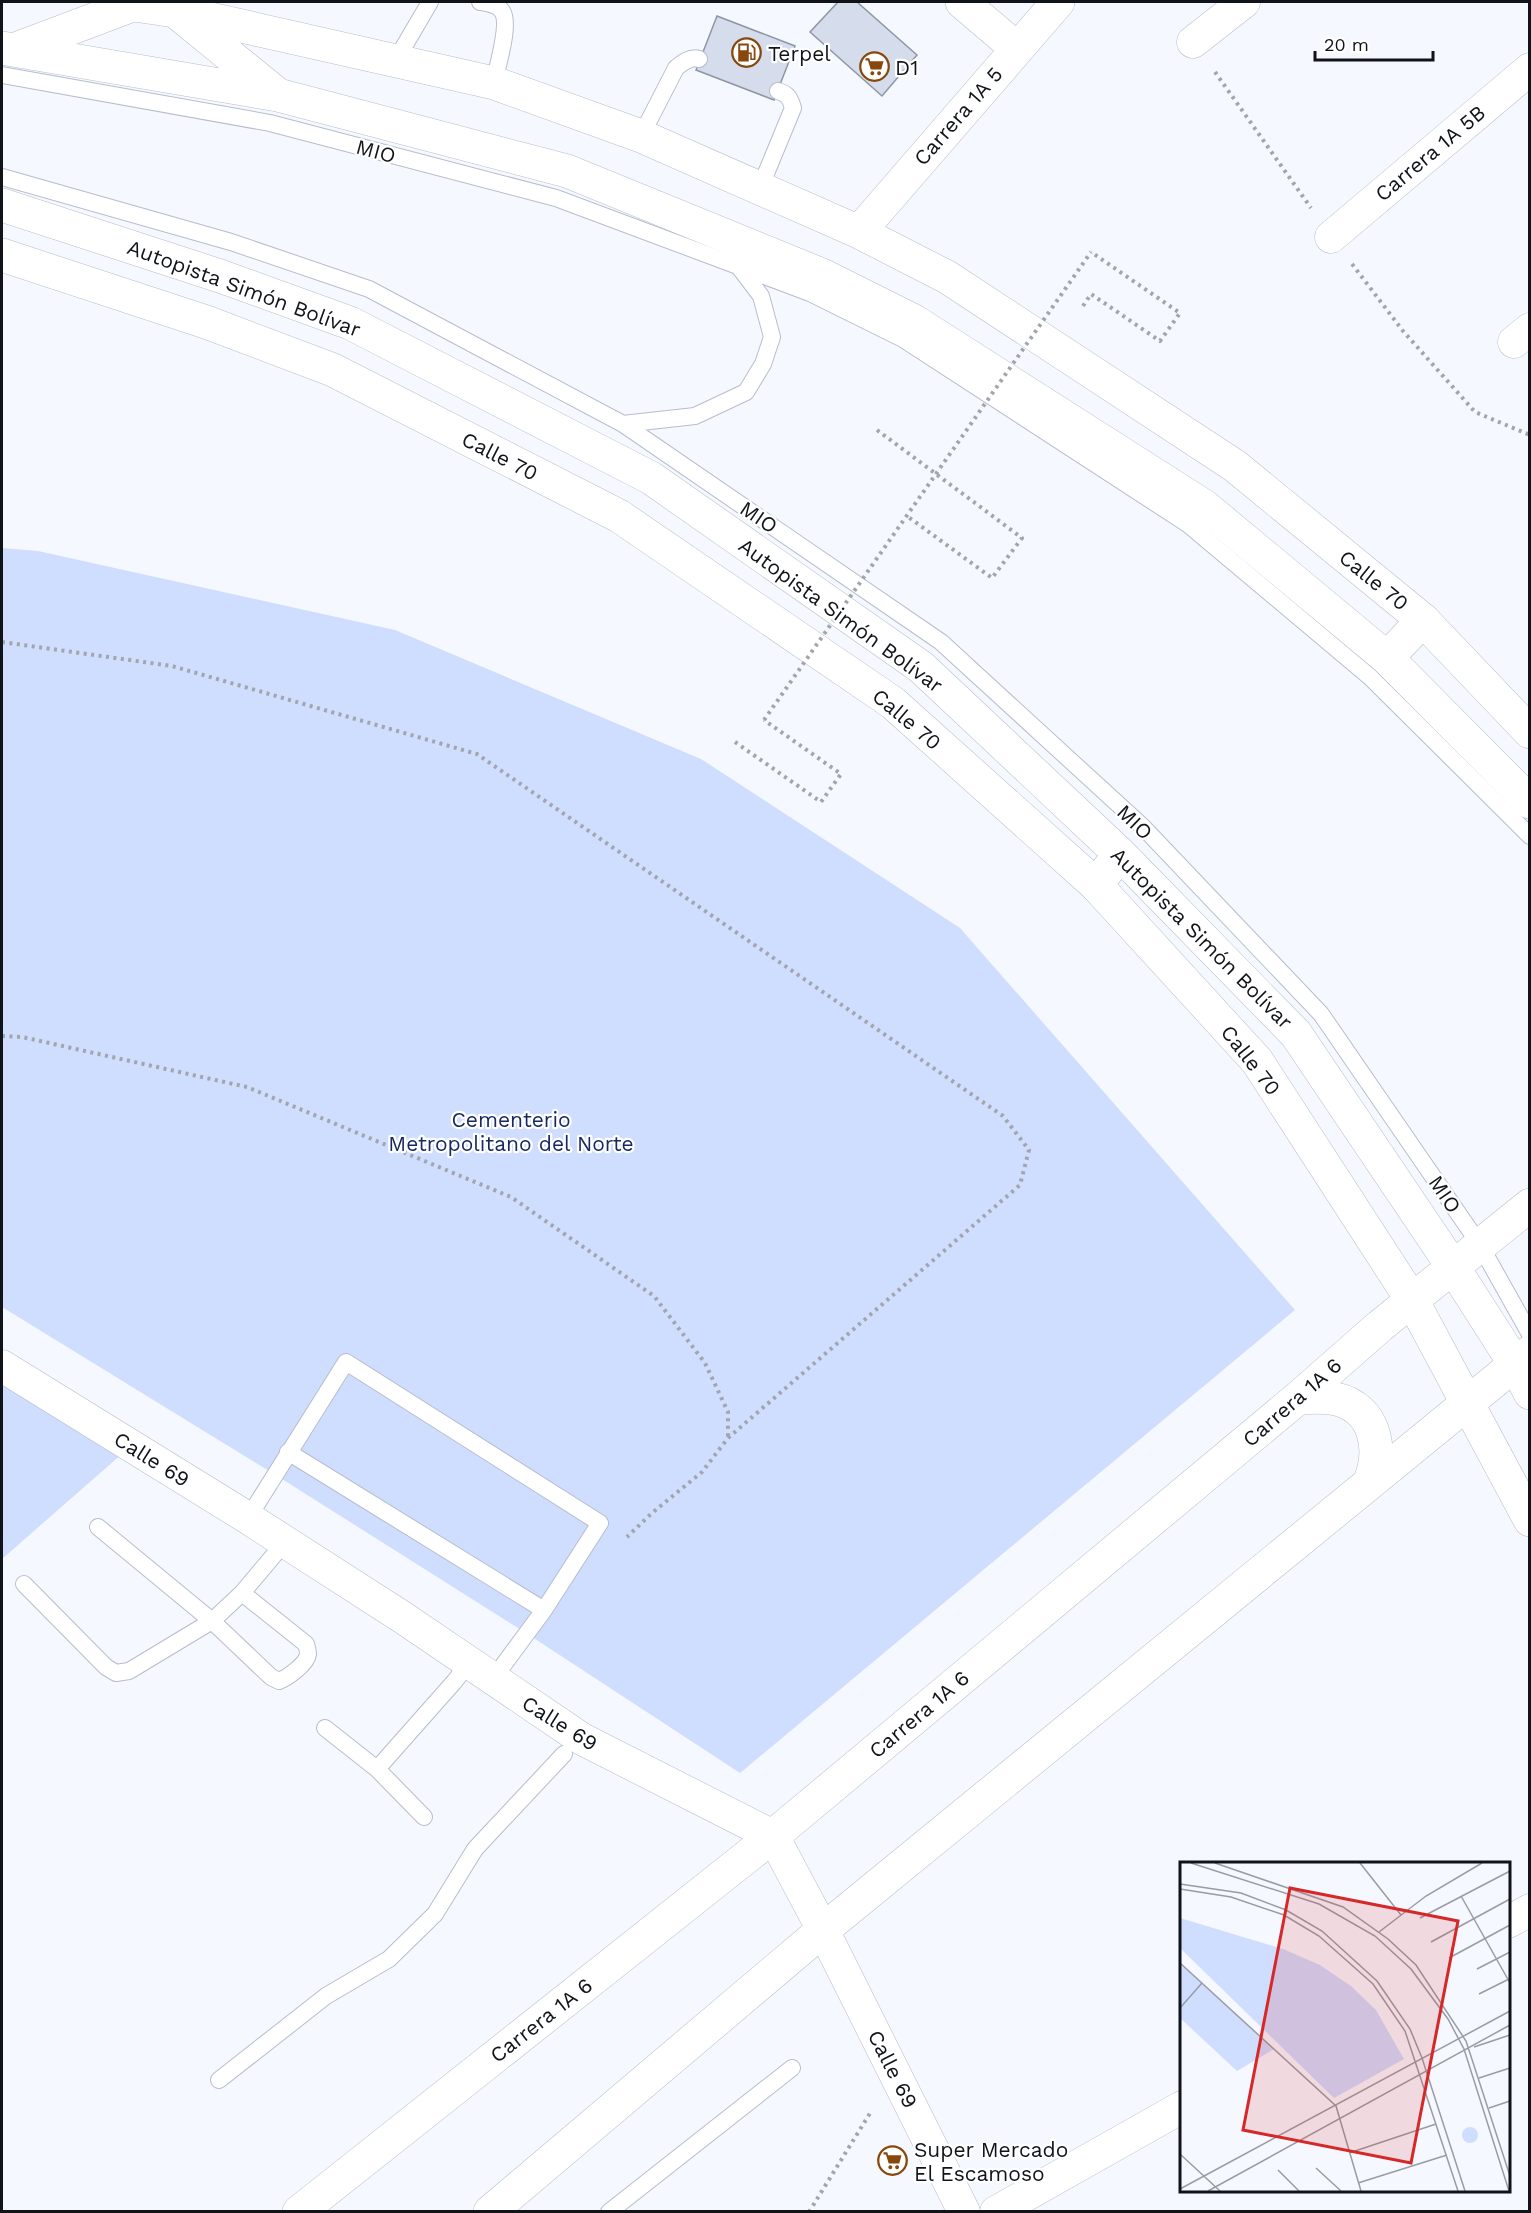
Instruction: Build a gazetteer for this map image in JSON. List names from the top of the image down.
{
  "streets": {
    "main road": [
      "Carrera 1A 5",
      "Autopista Simón Bolívar",
      "Calle 70",
      "Carrera 1A 6"
    ],
    "street": ["Carrera 1A 5B", "Calle 69"],
    "lane": ["MIO"]
  },
  "crossings": [
    ["Carrera 1A 5", "Calle 70"],
    ["MIO", "Carrera 1A 6"],
    ["Autopista Simón Bolívar", "Carrera 1A 6"],
    ["Calle 70", "Carrera 1A 6"],
    ["Carrera 1A 6", "Calle 69"]
  ],
  "parks": ["Cementerio Metropolitano del Norte"],
  "places": {
    "fuel station": ["Terpel"],
    "supermarket": ["D1", "Super Mercado El Escamoso"]
  },
  "scale_bar": "20 m"
}
